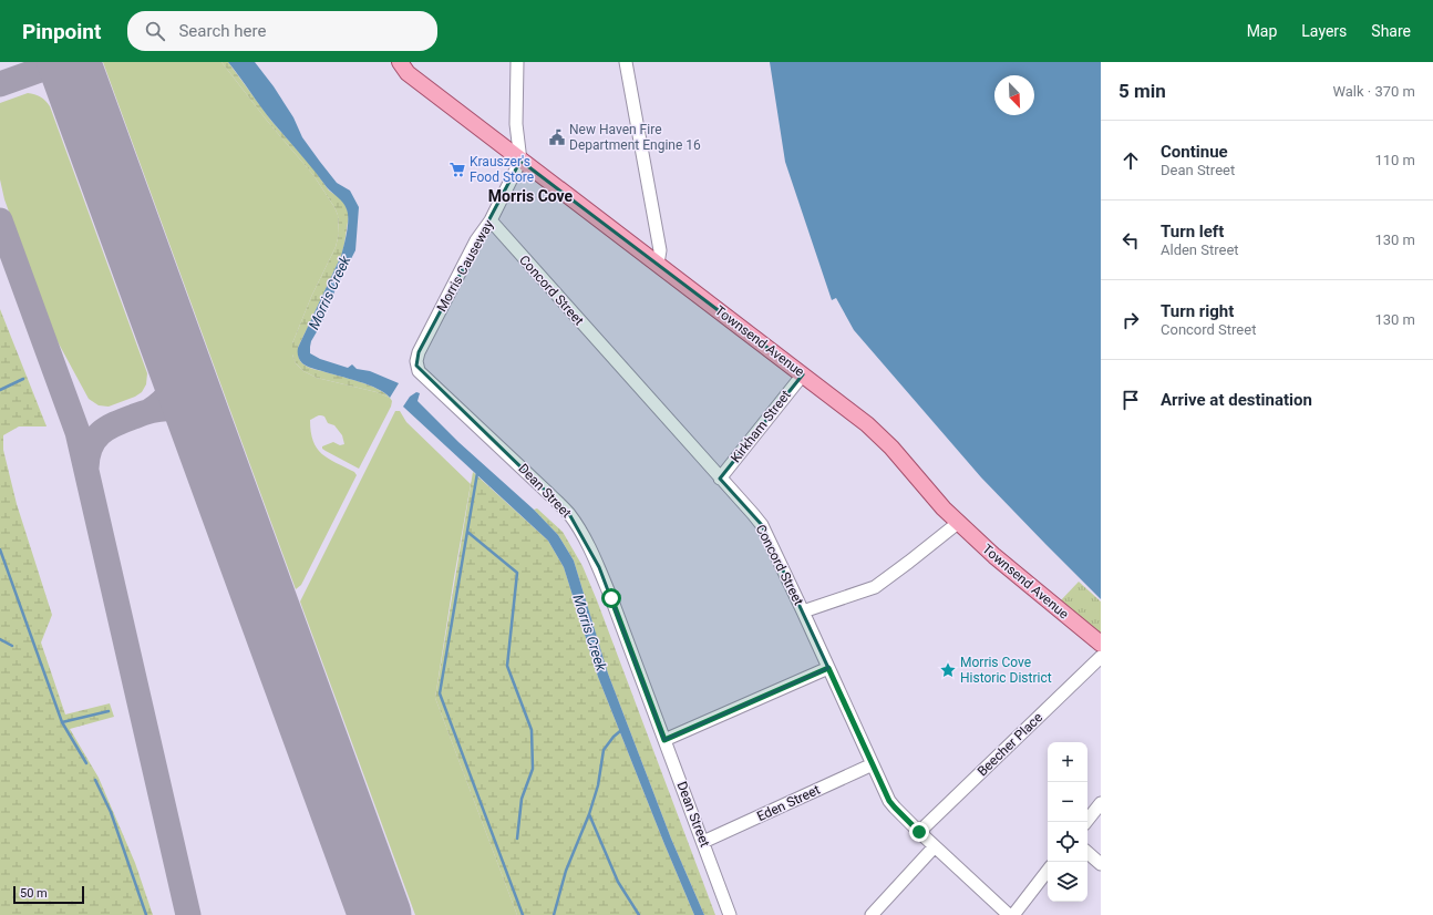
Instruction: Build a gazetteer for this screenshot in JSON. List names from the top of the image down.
{
  "streets": {
    "main road": ["Townsend Avenue"],
    "street": [
      "Morris Causeway",
      "Concord Street",
      "Kirkham Street",
      "Dean Street",
      "Beecher Place",
      "Eden Street"
    ]
  },
  "crossings": [
    ["Morris Causeway", "Concord Street"],
    ["Morris Causeway", "Townsend Avenue"],
    ["Morris Causeway", "Dean Street"],
    ["Concord Street", "Kirkham Street"],
    ["Concord Street", "Beecher Place"],
    ["Concord Street", "Eden Street"],
    ["Townsend Avenue", "Kirkham Street"],
    ["Dean Street", "Eden Street"]
  ],
  "districts": ["Morris Cove"],
  "water": ["Morris Creek"],
  "places": {
    "public building": ["New Haven Fire Department Engine 16"],
    "supermarket": ["Krauszer's Food Store"],
    "place": ["Morris Cove Historic District"]
  },
  "scale_bar": "50 m",
  "north": "bottom right",
  "page": {
    "header": "Pinpoint",
    "search": "Search here",
    "nav": ["Map", "Layers", "Share"],
    "heading": ["5 min", "Walk · 370 m"],
    "list": [
      ["Continue", "Dean Street", "110 m"],
      ["Turn left", "Alden Street", "130 m"],
      ["Turn right", "Concord Street", "130 m"],
      "Arrive at destination"
    ],
    "map_buttons": ["+", "−"],
    "scale": "50 m"
  }
}
